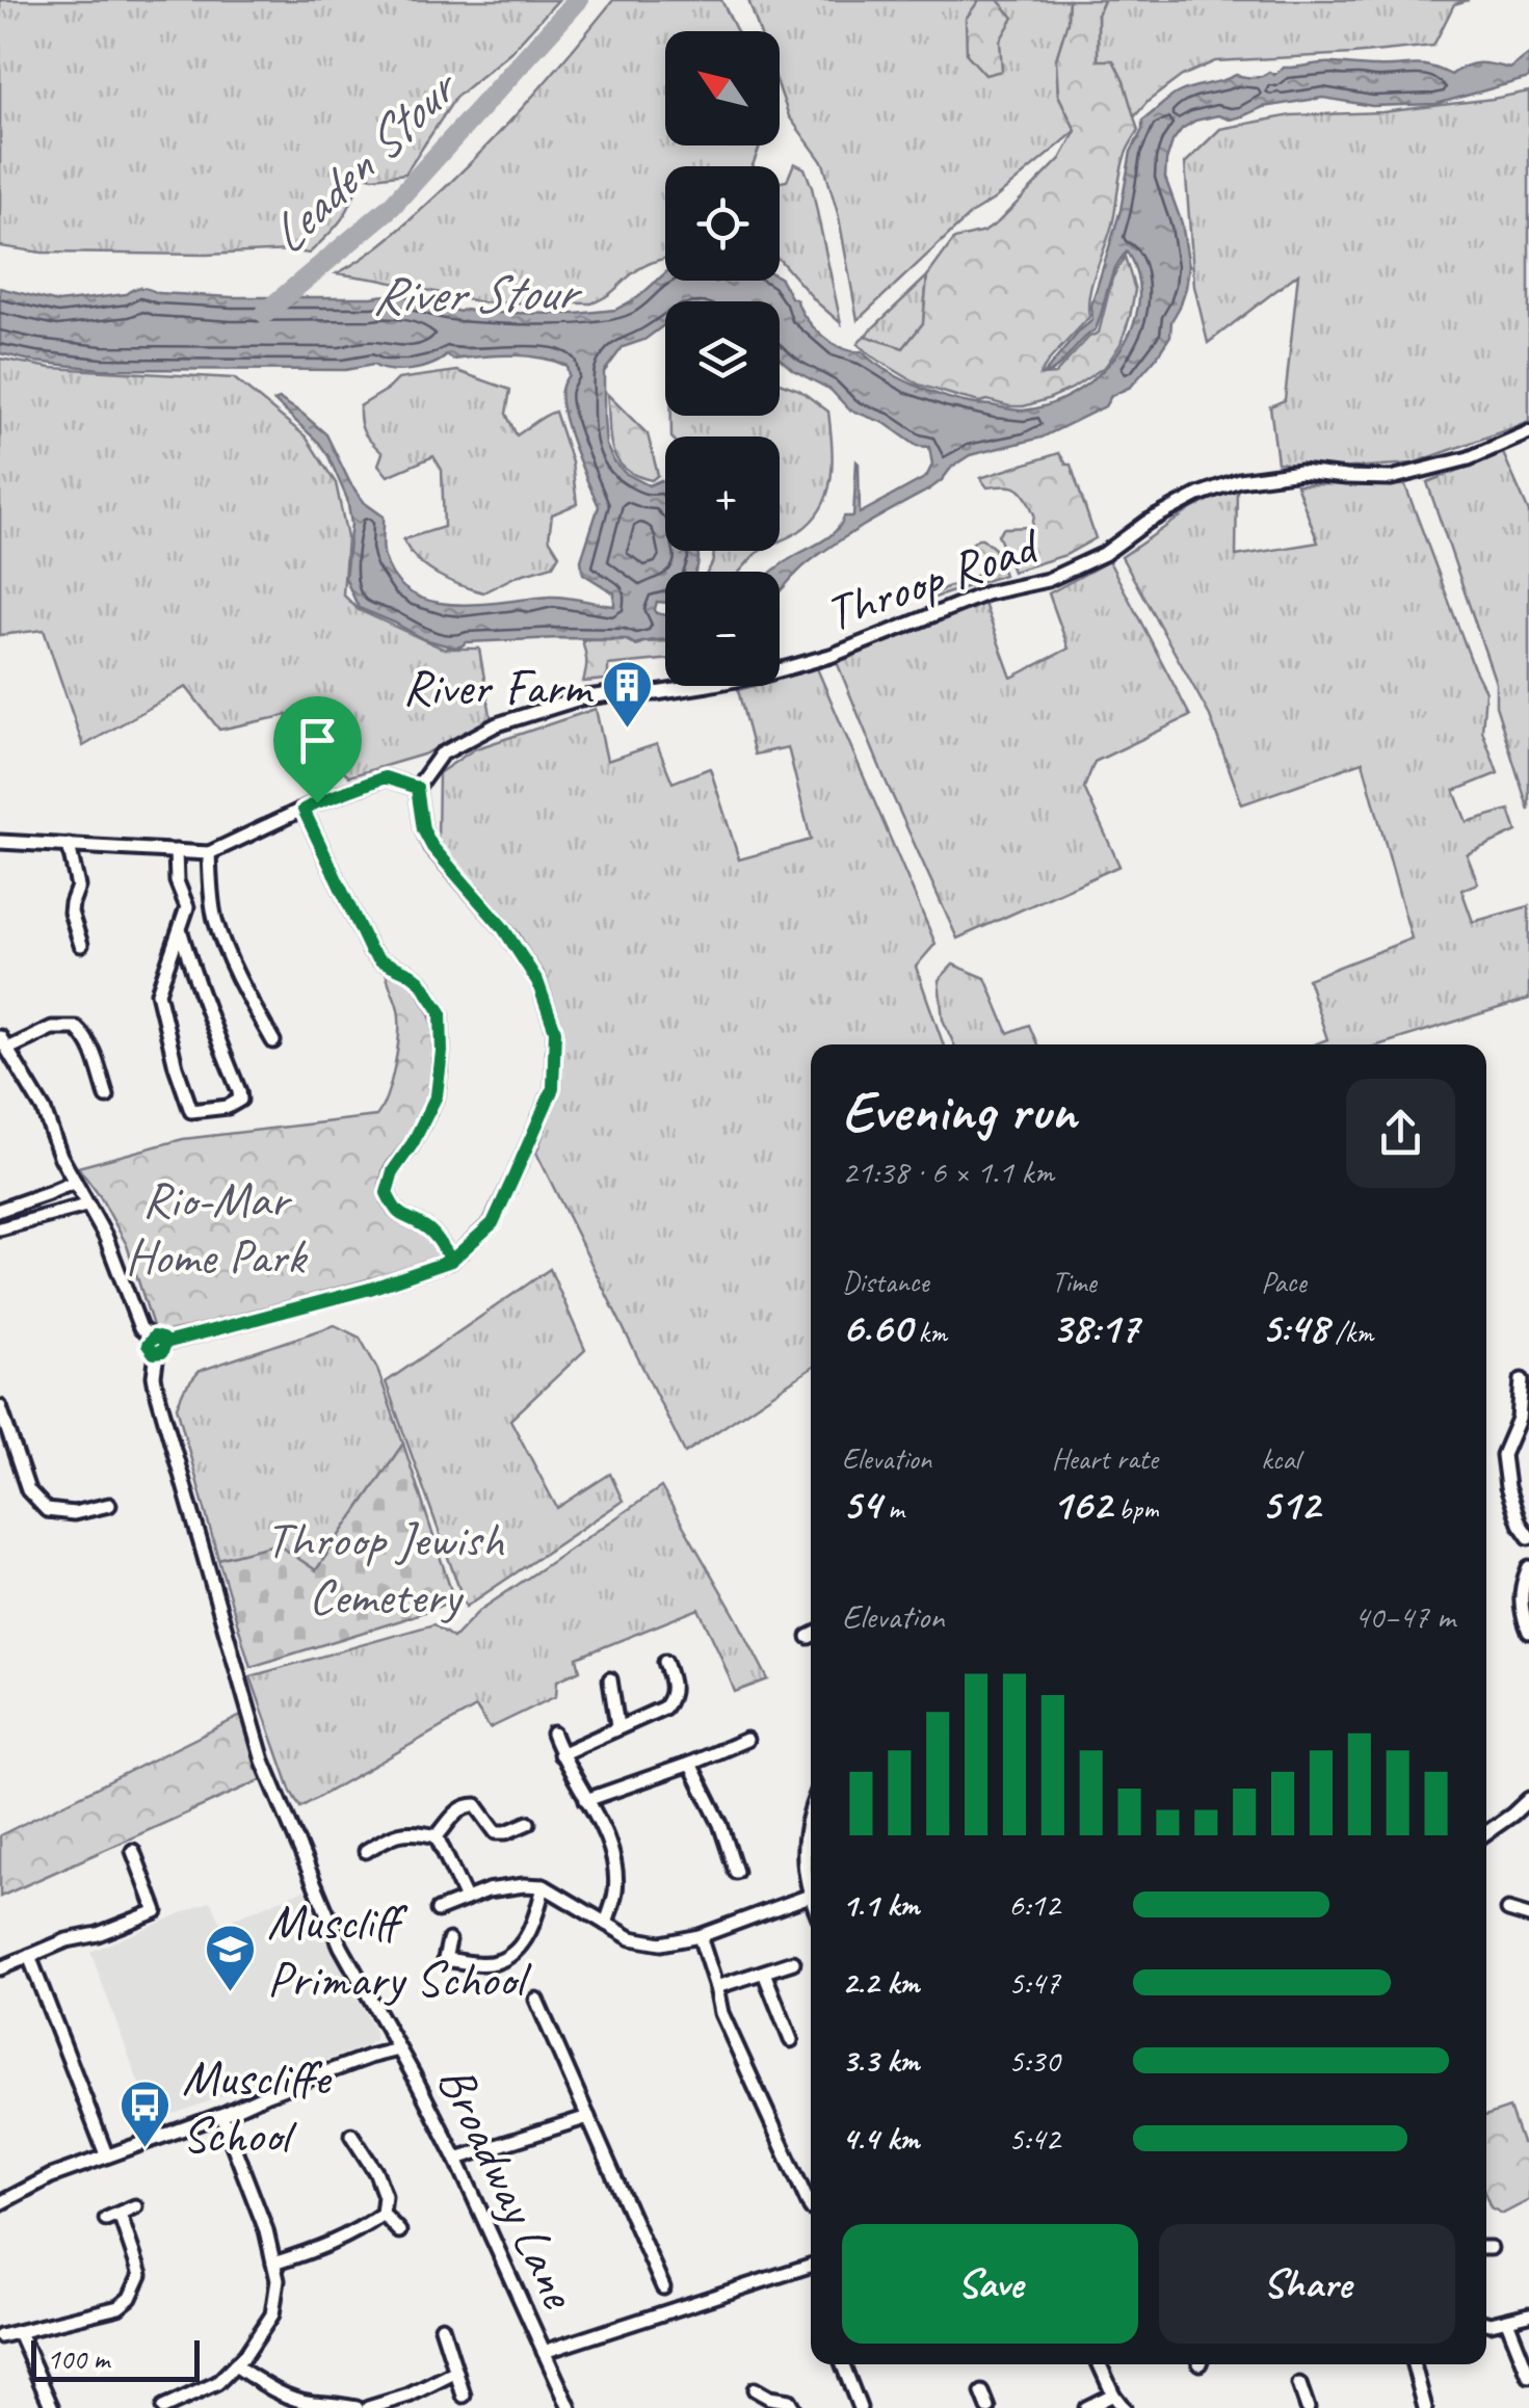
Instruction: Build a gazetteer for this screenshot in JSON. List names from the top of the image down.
{
  "streets": {
    "street": ["Throop Road", "Broadway Lane"]
  },
  "water": ["Leaden Stour", "River Stour"],
  "parks": ["Rio-Mar Home Park", "Throop Jewish Cemetery"],
  "places": {
    "building": ["River Farm"],
    "school or university": ["Muscliff Primary School"],
    "bus stop": ["Muscliffe School"]
  },
  "scale_bar": "100 m",
  "north": "top left",
  "page": {
    "map_buttons": ["+", "−"],
    "heading": ["Evening run", "21:38 · 6 × 1.1 km"],
    "stats": [
      ["Distance", "6.60 km"],
      ["Time", "38:17"],
      ["Pace", "5:48 /km"],
      ["Elevation", "54 m"],
      ["Heart rate", "162 bpm"],
      ["kcal", "512"]
    ],
    "chart": ["Elevation", "40–47 m"],
    "list": [
      {
        "name": "1.1 km",
        "note": "6:12"
      },
      {
        "name": "2.2 km",
        "note": "5:47"
      },
      {
        "name": "3.3 km",
        "note": "5:30"
      },
      {
        "name": "4.4 km",
        "note": "5:42"
      }
    ],
    "buttons": ["Save", "Share"],
    "scale": "100 m"
  }
}
